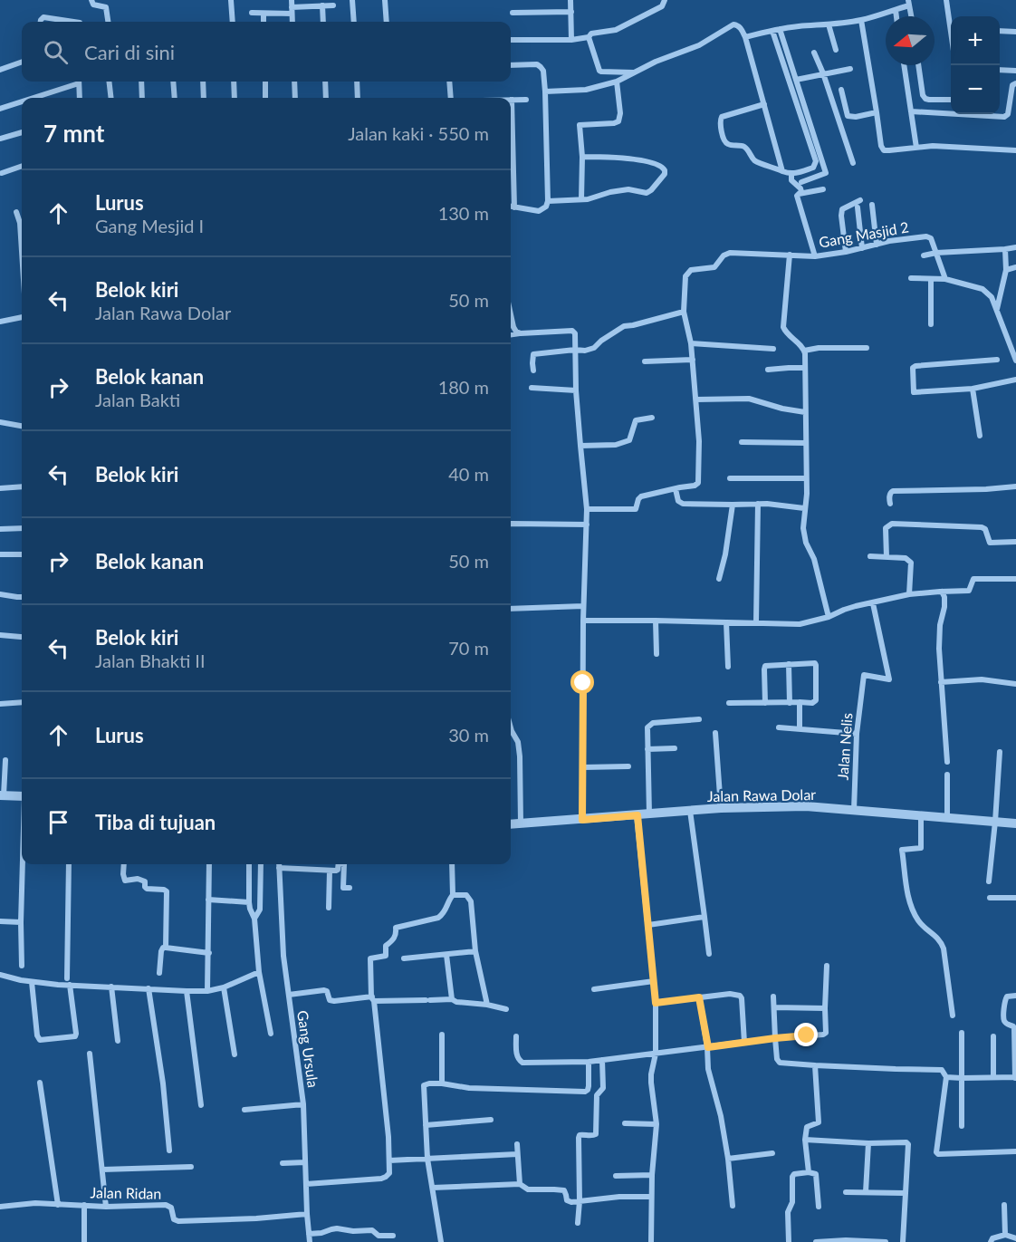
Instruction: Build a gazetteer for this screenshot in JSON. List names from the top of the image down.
{
  "streets": {
    "street": [
      "Gang Masjid 2",
      "Jalan Nelis",
      "Jalan Rawa Dolar",
      "Gang Ursula",
      "Jalan Ridan"
    ]
  },
  "crossings": [
    ["Jalan Nelis", "Jalan Rawa Dolar"],
    ["Gang Ursula", "Jalan Ridan"]
  ],
  "north": "left",
  "page": {
    "map_buttons": ["+", "−"],
    "search": "Cari di sini",
    "heading": ["7 mnt", "Jalan kaki · 550 m"],
    "list": [
      ["Lurus", "Gang Mesjid I", "130 m"],
      ["Belok kiri", "Jalan Rawa Dolar", "50 m"],
      ["Belok kanan", "Jalan Bakti", "180 m"],
      ["Belok kiri", "40 m"],
      ["Belok kanan", "50 m"],
      ["Belok kiri", "Jalan Bhakti II", "70 m"],
      ["Lurus", "30 m"],
      "Tiba di tujuan"
    ]
  }
}
